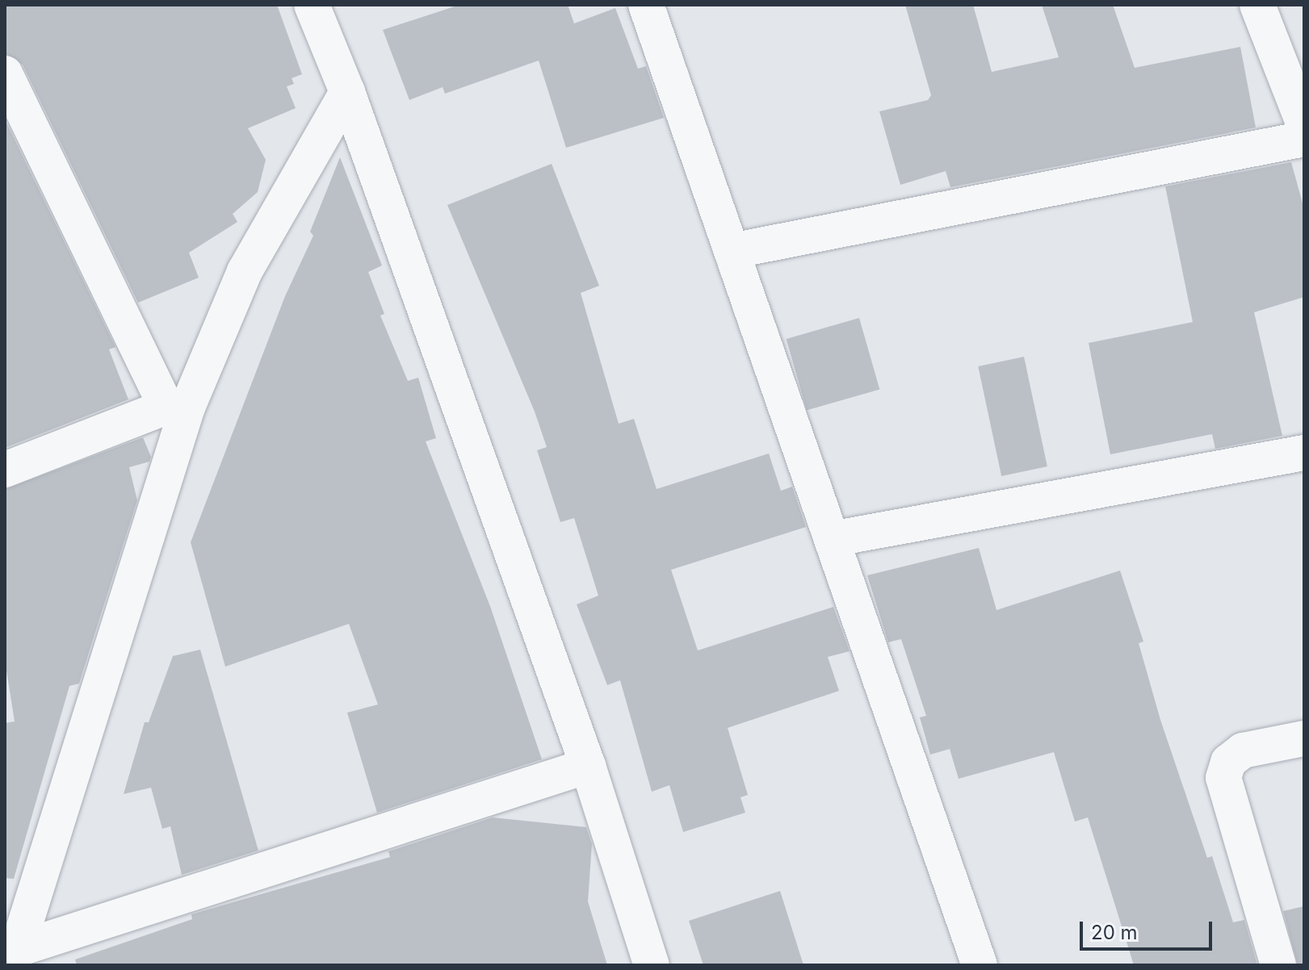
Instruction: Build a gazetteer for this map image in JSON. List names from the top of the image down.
{
  "scale_bar": "20 m"
}
